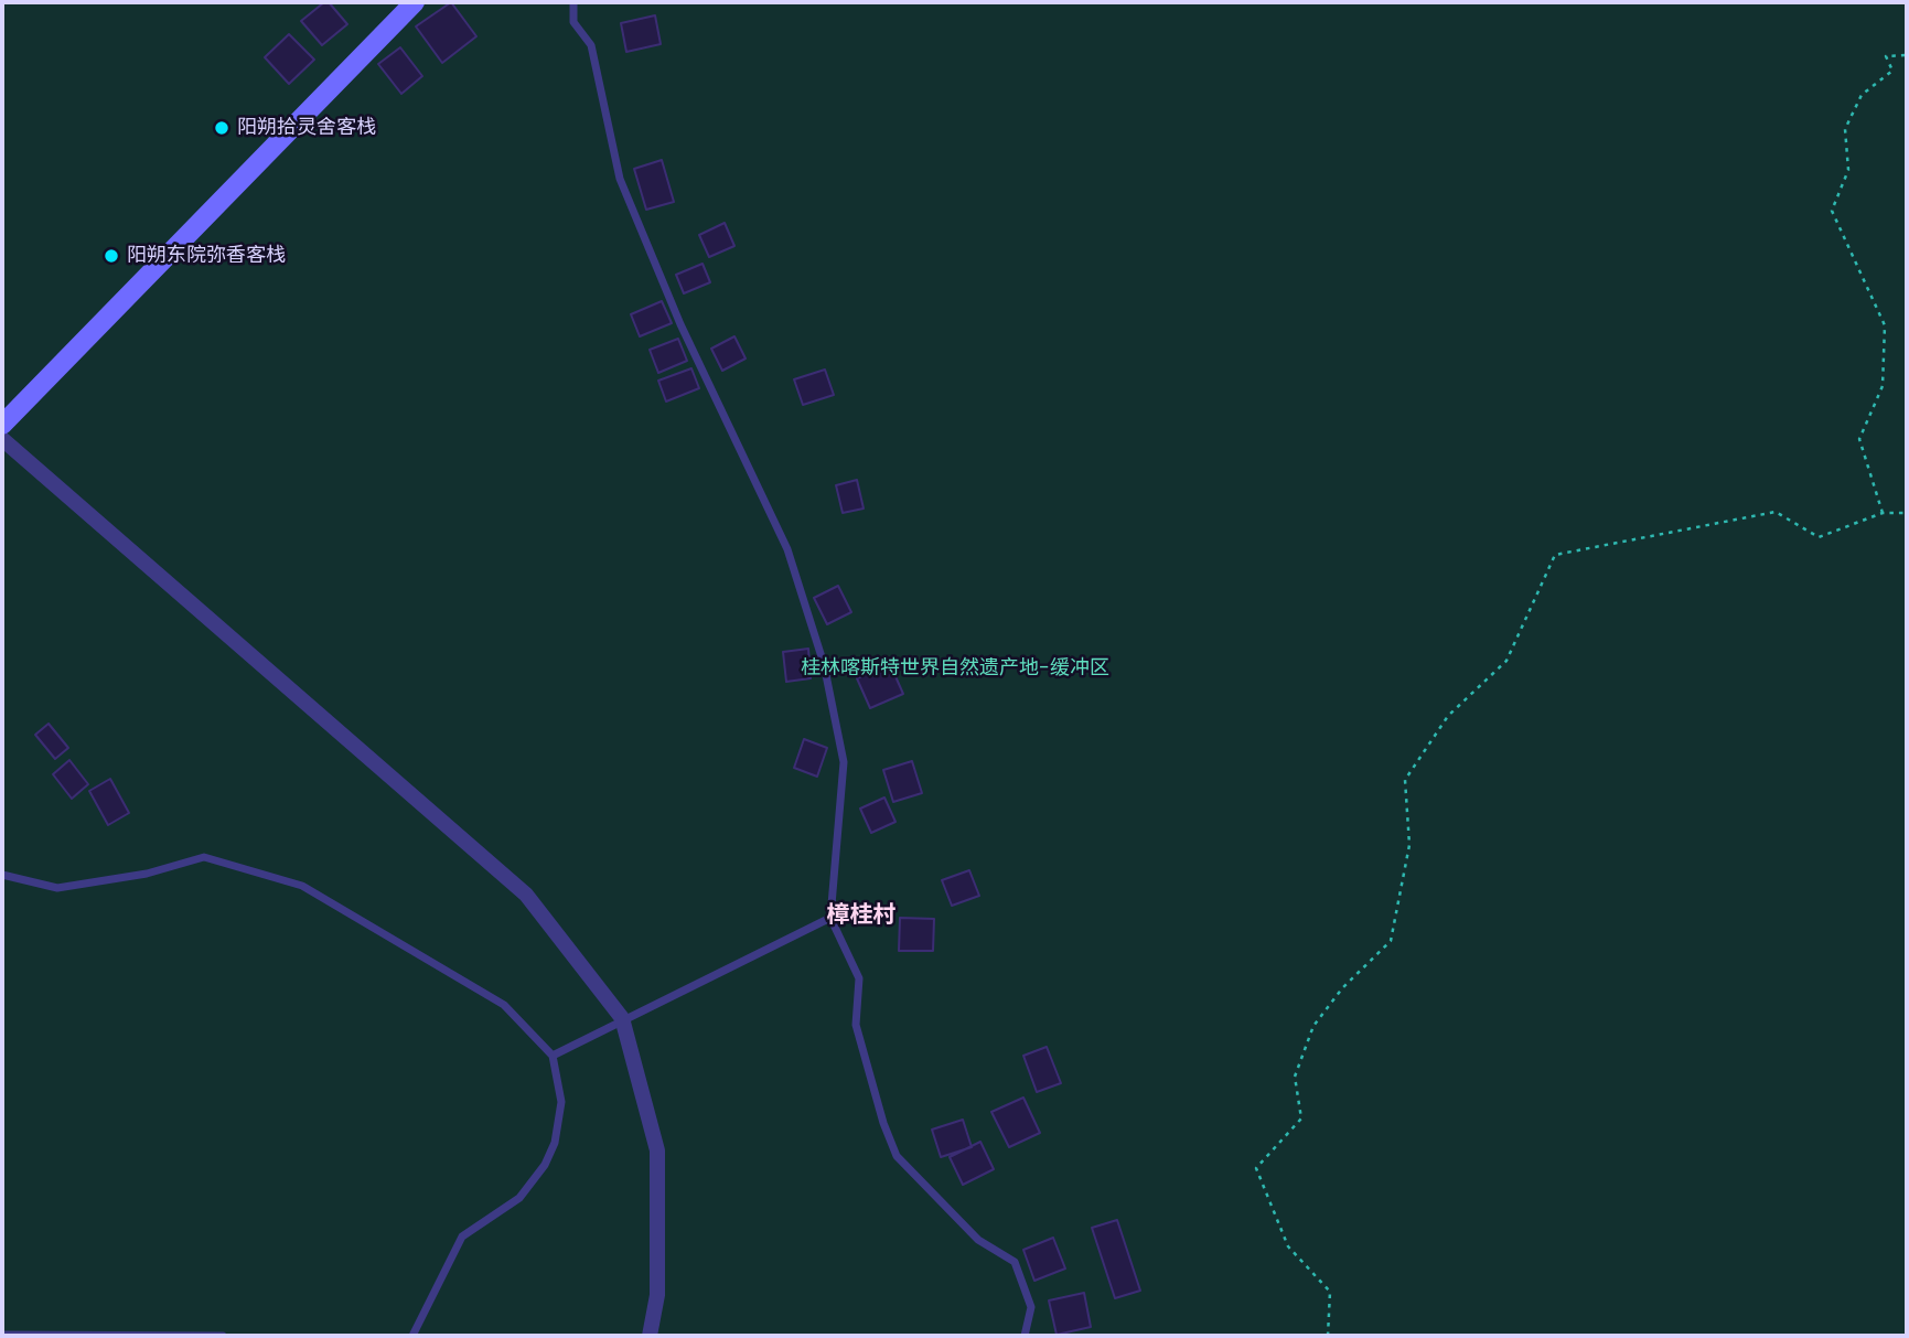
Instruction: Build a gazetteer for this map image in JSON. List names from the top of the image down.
{
  "districts": ["樟桂村"],
  "parks": ["桂林喀斯特世界自然遗产地-缓冲区"],
  "places": ["阳朔拾灵舍客栈", "阳朔东院弥香客栈"]
}
